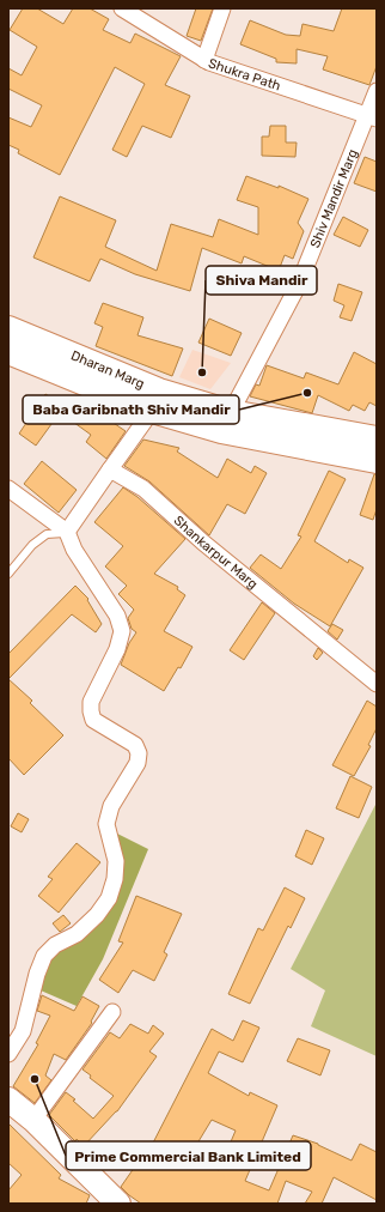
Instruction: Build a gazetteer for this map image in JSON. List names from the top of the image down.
{
  "streets": {
    "main road": ["Dharan Marg"],
    "street": ["Shukra Path", "Shiv Mandir Marg", "Shankarpur Marg"]
  },
  "crossings": [
    ["Shukra Path", "Shiv Mandir Marg"],
    ["Shiv Mandir Marg", "Dharan Marg"]
  ],
  "places": ["Shiva Mandir", "Baba Garibnath Shiv Mandir", "Prime Commercial Bank Limited"]
}
